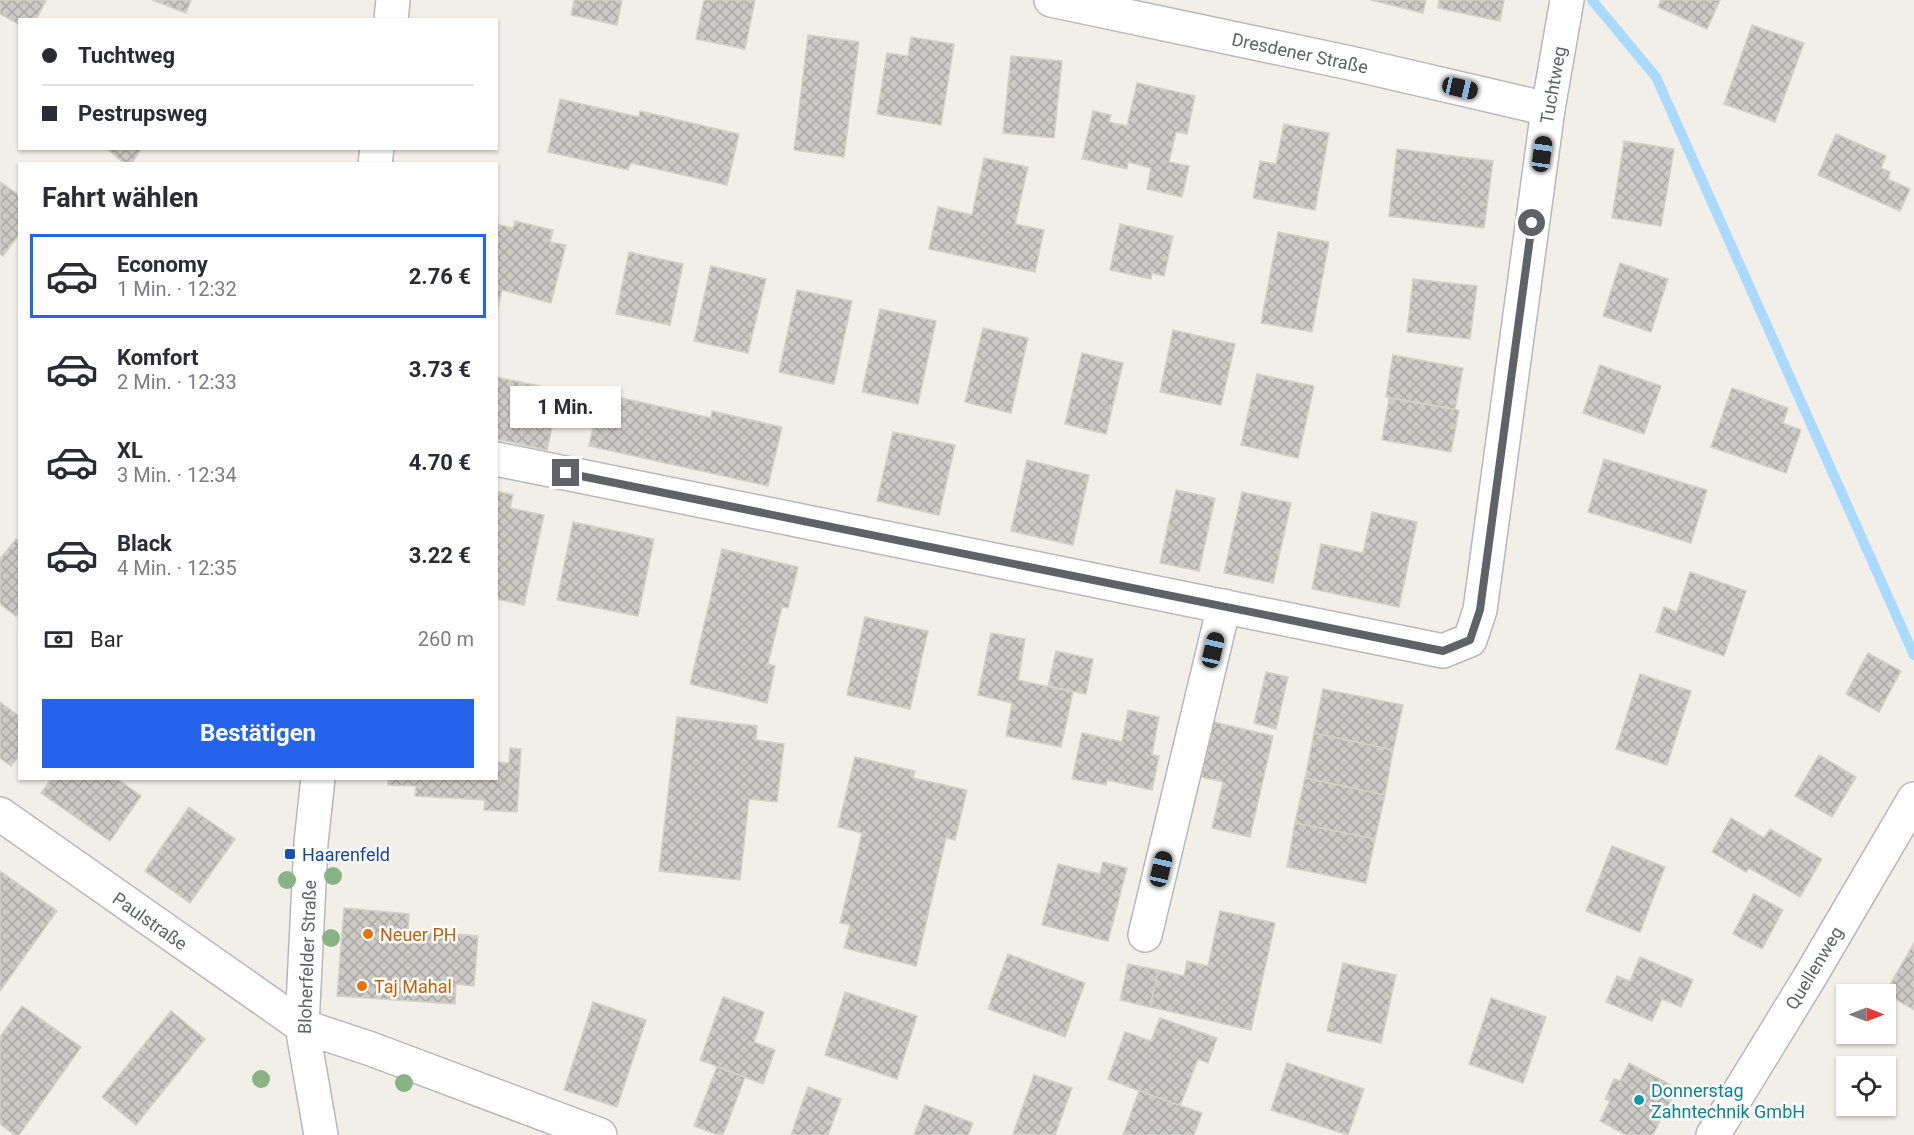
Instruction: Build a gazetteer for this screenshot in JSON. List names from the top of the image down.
{
  "streets": {
    "street": [
      "Dresdener Straße",
      "Tuchtweg",
      "Paulstraße",
      "Bloherfelder Straße",
      "Quellenweg"
    ]
  },
  "crossings": [
    ["Dresdener Straße", "Tuchtweg"],
    ["Paulstraße", "Bloherfelder Straße"]
  ],
  "places": {
    "transit": ["Haarenfeld"],
    "other": ["Neuer PH", "Taj Mahal", "Donnerstag Zahntechnik GmbH"]
  },
  "north": "right",
  "page": {
    "banner": ["Tuchtweg", "Pestrupsweg"],
    "heading": "Fahrt wählen",
    "list": [
      {
        "name": "Economy",
        "note": "1 Min. · 12:32",
        "value": "2.76 €"
      },
      {
        "name": "Komfort",
        "note": "2 Min. · 12:33",
        "value": "3.73 €"
      },
      {
        "name": "XL",
        "note": "3 Min. · 12:34",
        "value": "4.70 €"
      },
      {
        "name": "Black",
        "note": "4 Min. · 12:35",
        "value": "3.22 €"
      }
    ],
    "bubble": "1 Min.",
    "pay": ["Bar", "260 m"],
    "buttons": "Bestätigen"
  }
}
